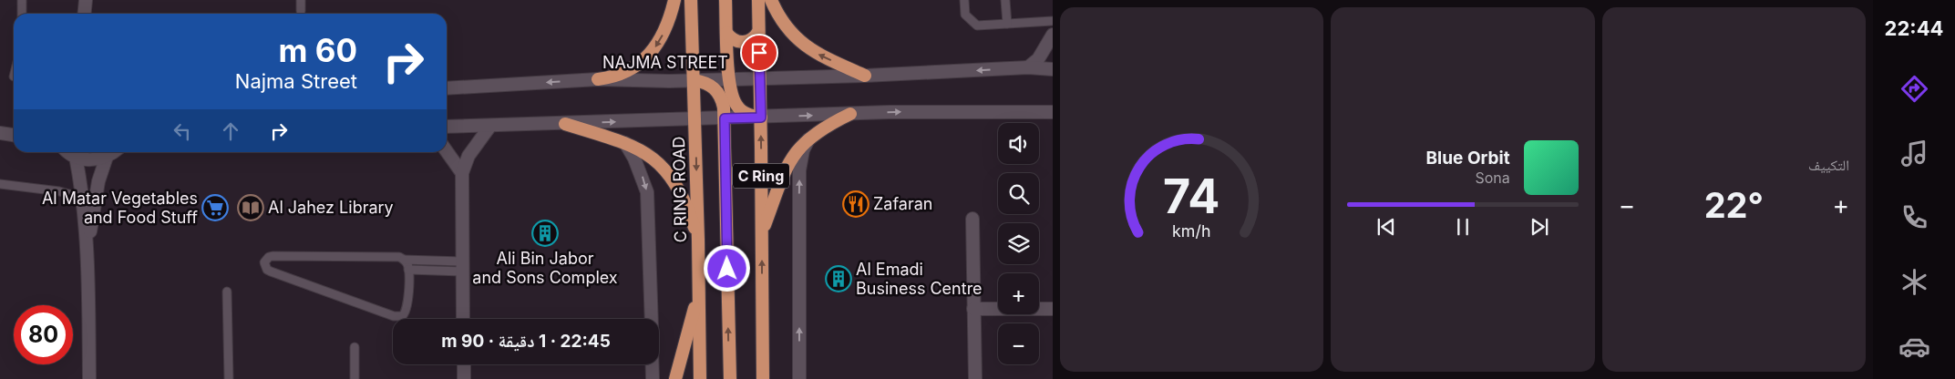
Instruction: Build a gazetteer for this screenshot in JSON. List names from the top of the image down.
{
  "streets": {
    "highway": ["C Ring", "C RING ROAD"],
    "street": ["NAJMA STREET"]
  },
  "crossings": [
    ["NAJMA STREET", "C Ring"],
    ["NAJMA STREET", "C RING ROAD"]
  ],
  "places": {
    "restaurant": ["Zafaran"],
    "supermarket": ["Al Matar Vegetables and Food Stuff"],
    "library": ["Al Jahez Library"],
    "building": ["Ali Bin Jabor and Sons Complex", "Al Emadi Business Centre"]
  },
  "page": {
    "tabs": "22:44",
    "tile": "التكييف",
    "turn": ["60 m", "Najma Street"],
    "map_buttons": ["+", "−"],
    "song": ["Blue Orbit", "Sona"],
    "heat": ["−", "22°", "+"],
    "limit": "80",
    "trip": "22:45 · 1 دقيقة · 90 m",
    "gauge": ["74", "km/h"]
  }
}
